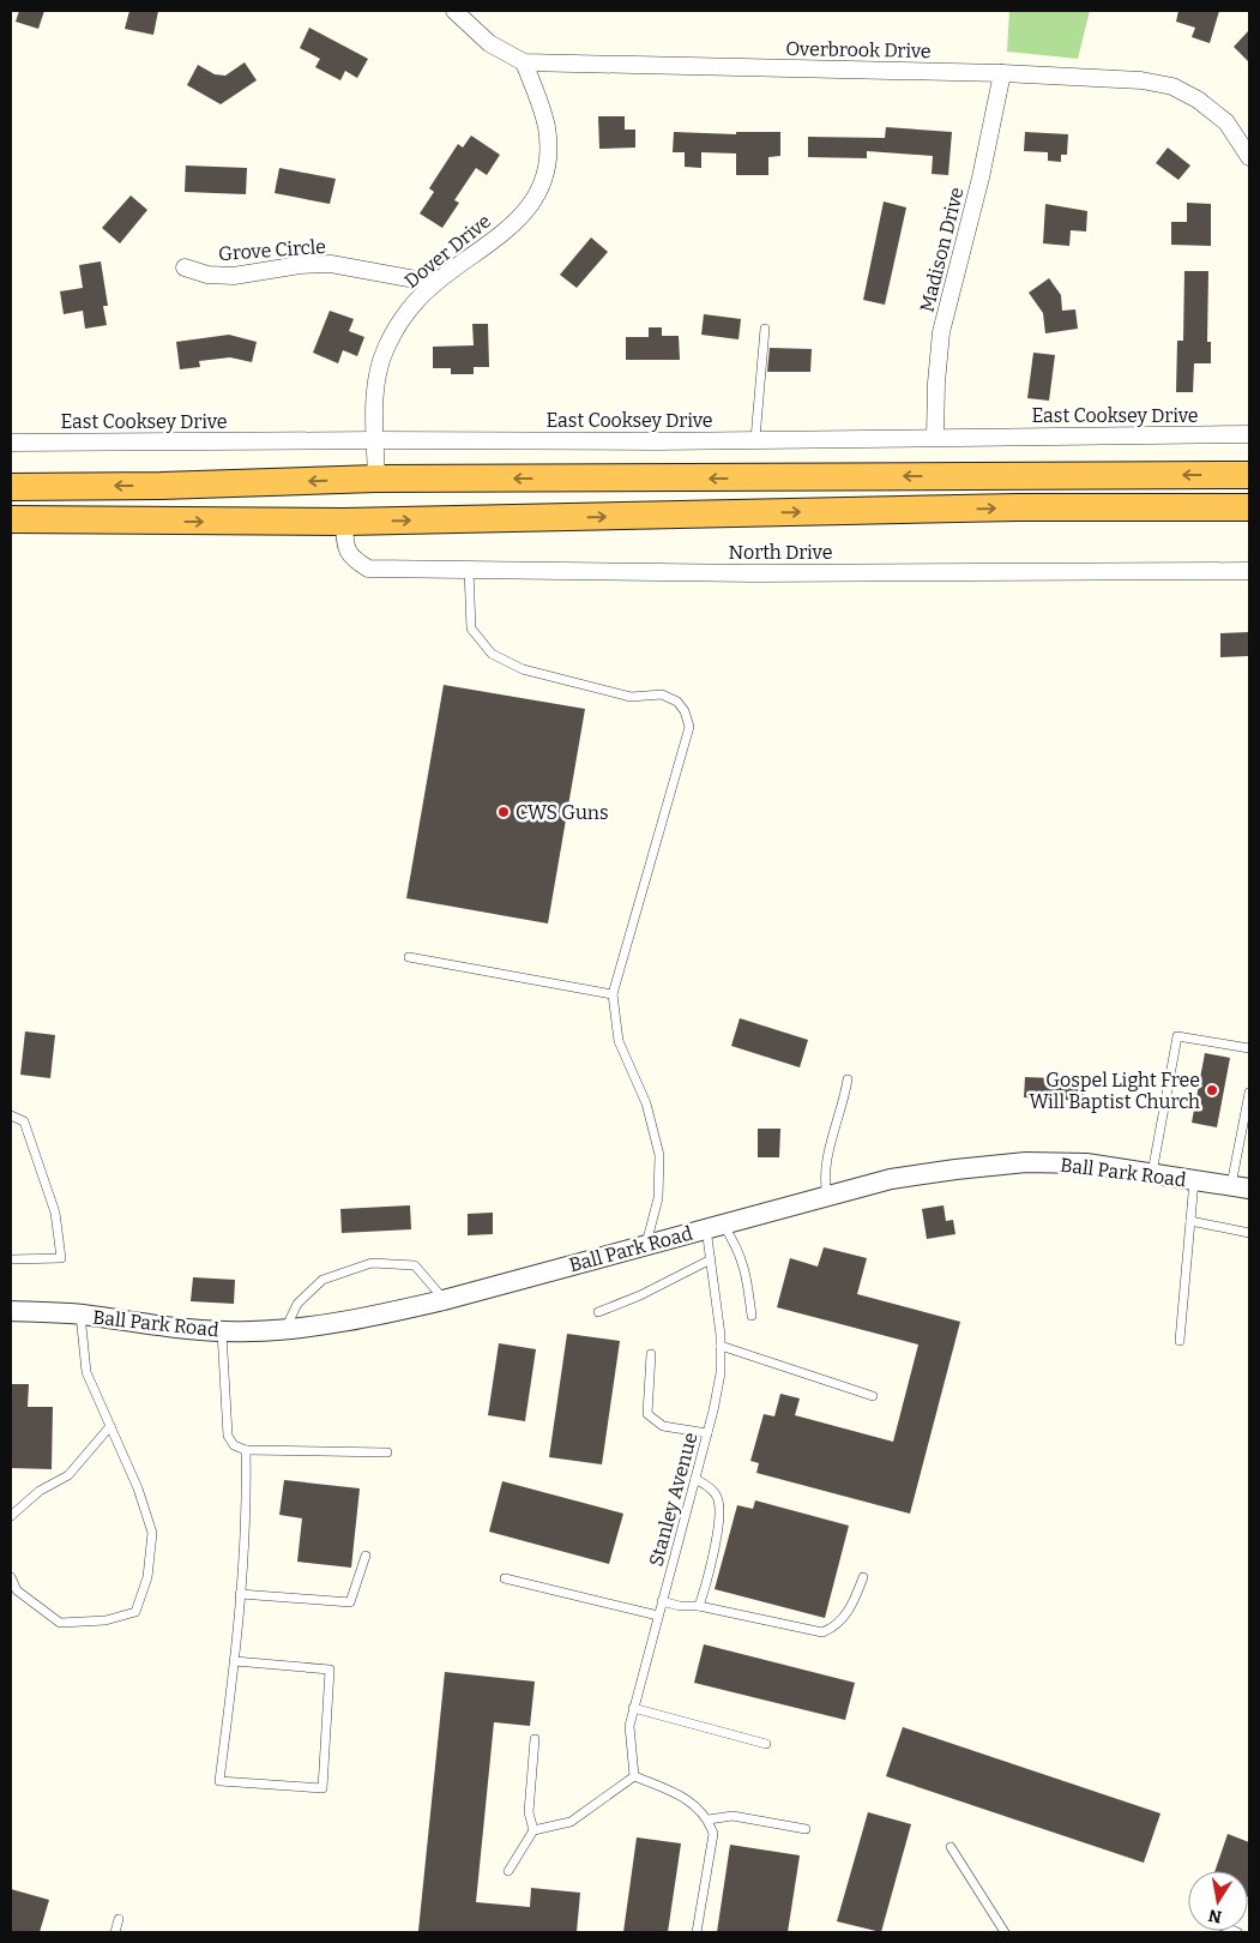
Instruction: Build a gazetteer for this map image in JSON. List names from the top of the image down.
{
  "streets": {
    "street": [
      "Overbrook Drive",
      "Grove Circle",
      "Madison Drive",
      "Dover Drive",
      "East Cooksey Drive",
      "North Drive",
      "Ball Park Road"
    ],
    "lane": ["Stanley Avenue"]
  },
  "crossings": [
    ["Overbrook Drive", "Madison Drive"],
    ["Overbrook Drive", "Dover Drive"],
    ["Grove Circle", "Dover Drive"],
    ["Madison Drive", "East Cooksey Drive"],
    ["Dover Drive", "East Cooksey Drive"],
    ["Ball Park Road", "Stanley Avenue"]
  ],
  "places": ["CWS Guns", "Gospel Light Free Will Baptist Church"],
  "north": "bottom"
}
